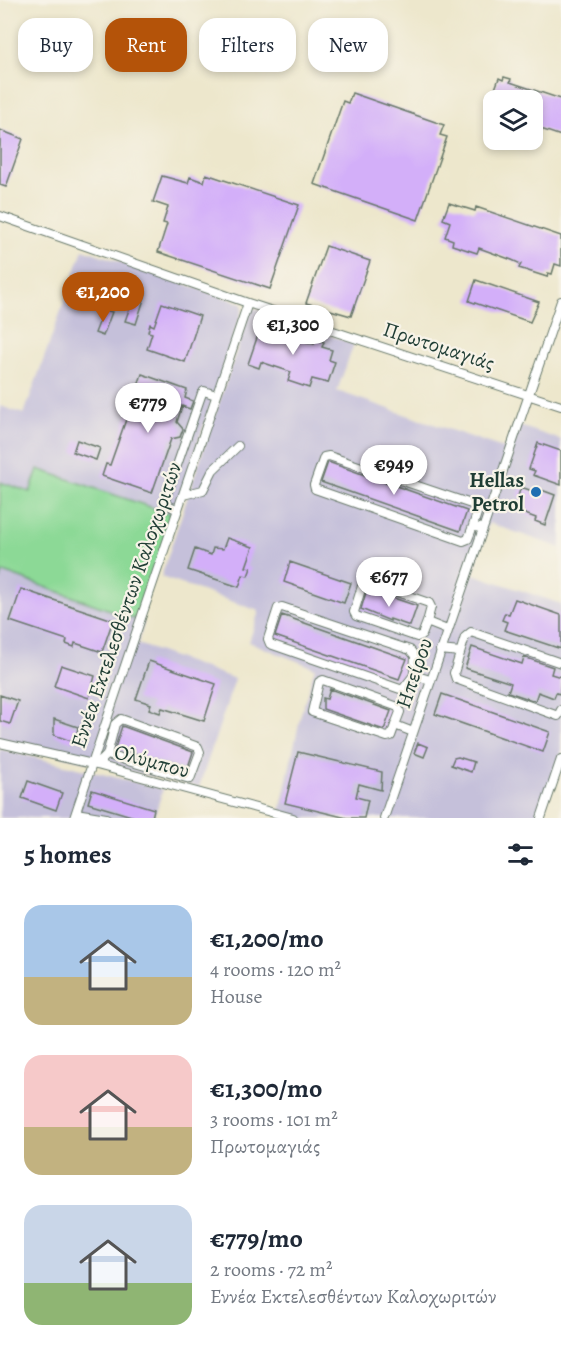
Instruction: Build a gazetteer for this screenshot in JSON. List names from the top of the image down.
{
  "streets": {
    "street": [
      "Πρωτομαγιάς",
      "Εννέα Εκτελεσθέντων Καλοχωριτών",
      "Ηπείρου",
      "Ολύμπου"
    ]
  },
  "crossings": [
    ["Πρωτομαγιάς", "Εννέα Εκτελεσθέντων Καλοχωριτών"],
    ["Πρωτομαγιάς", "Ηπείρου"],
    ["Εννέα Εκτελεσθέντων Καλοχωριτών", "Ολύμπου"]
  ],
  "places": ["Hellas Petrol"],
  "page": {
    "chip": [
      "Buy",
      "Rent",
      "Filters",
      "New"
    ],
    "price": [
      "€1,200",
      "€1,300",
      "€779",
      "€949",
      "€677"
    ],
    "heading": "5 homes",
    "list": [
      {
        "name": "€1,200/mo",
        "note": "4 rooms · 120 m² · House"
      },
      {
        "name": "€1,300/mo",
        "note": "3 rooms · 101 m² · Πρωτομαγιάς"
      },
      {
        "name": "€779/mo",
        "note": "2 rooms · 72 m² · Εννέα Εκτελεσθέντων Καλοχωριτών"
      }
    ]
  }
}
